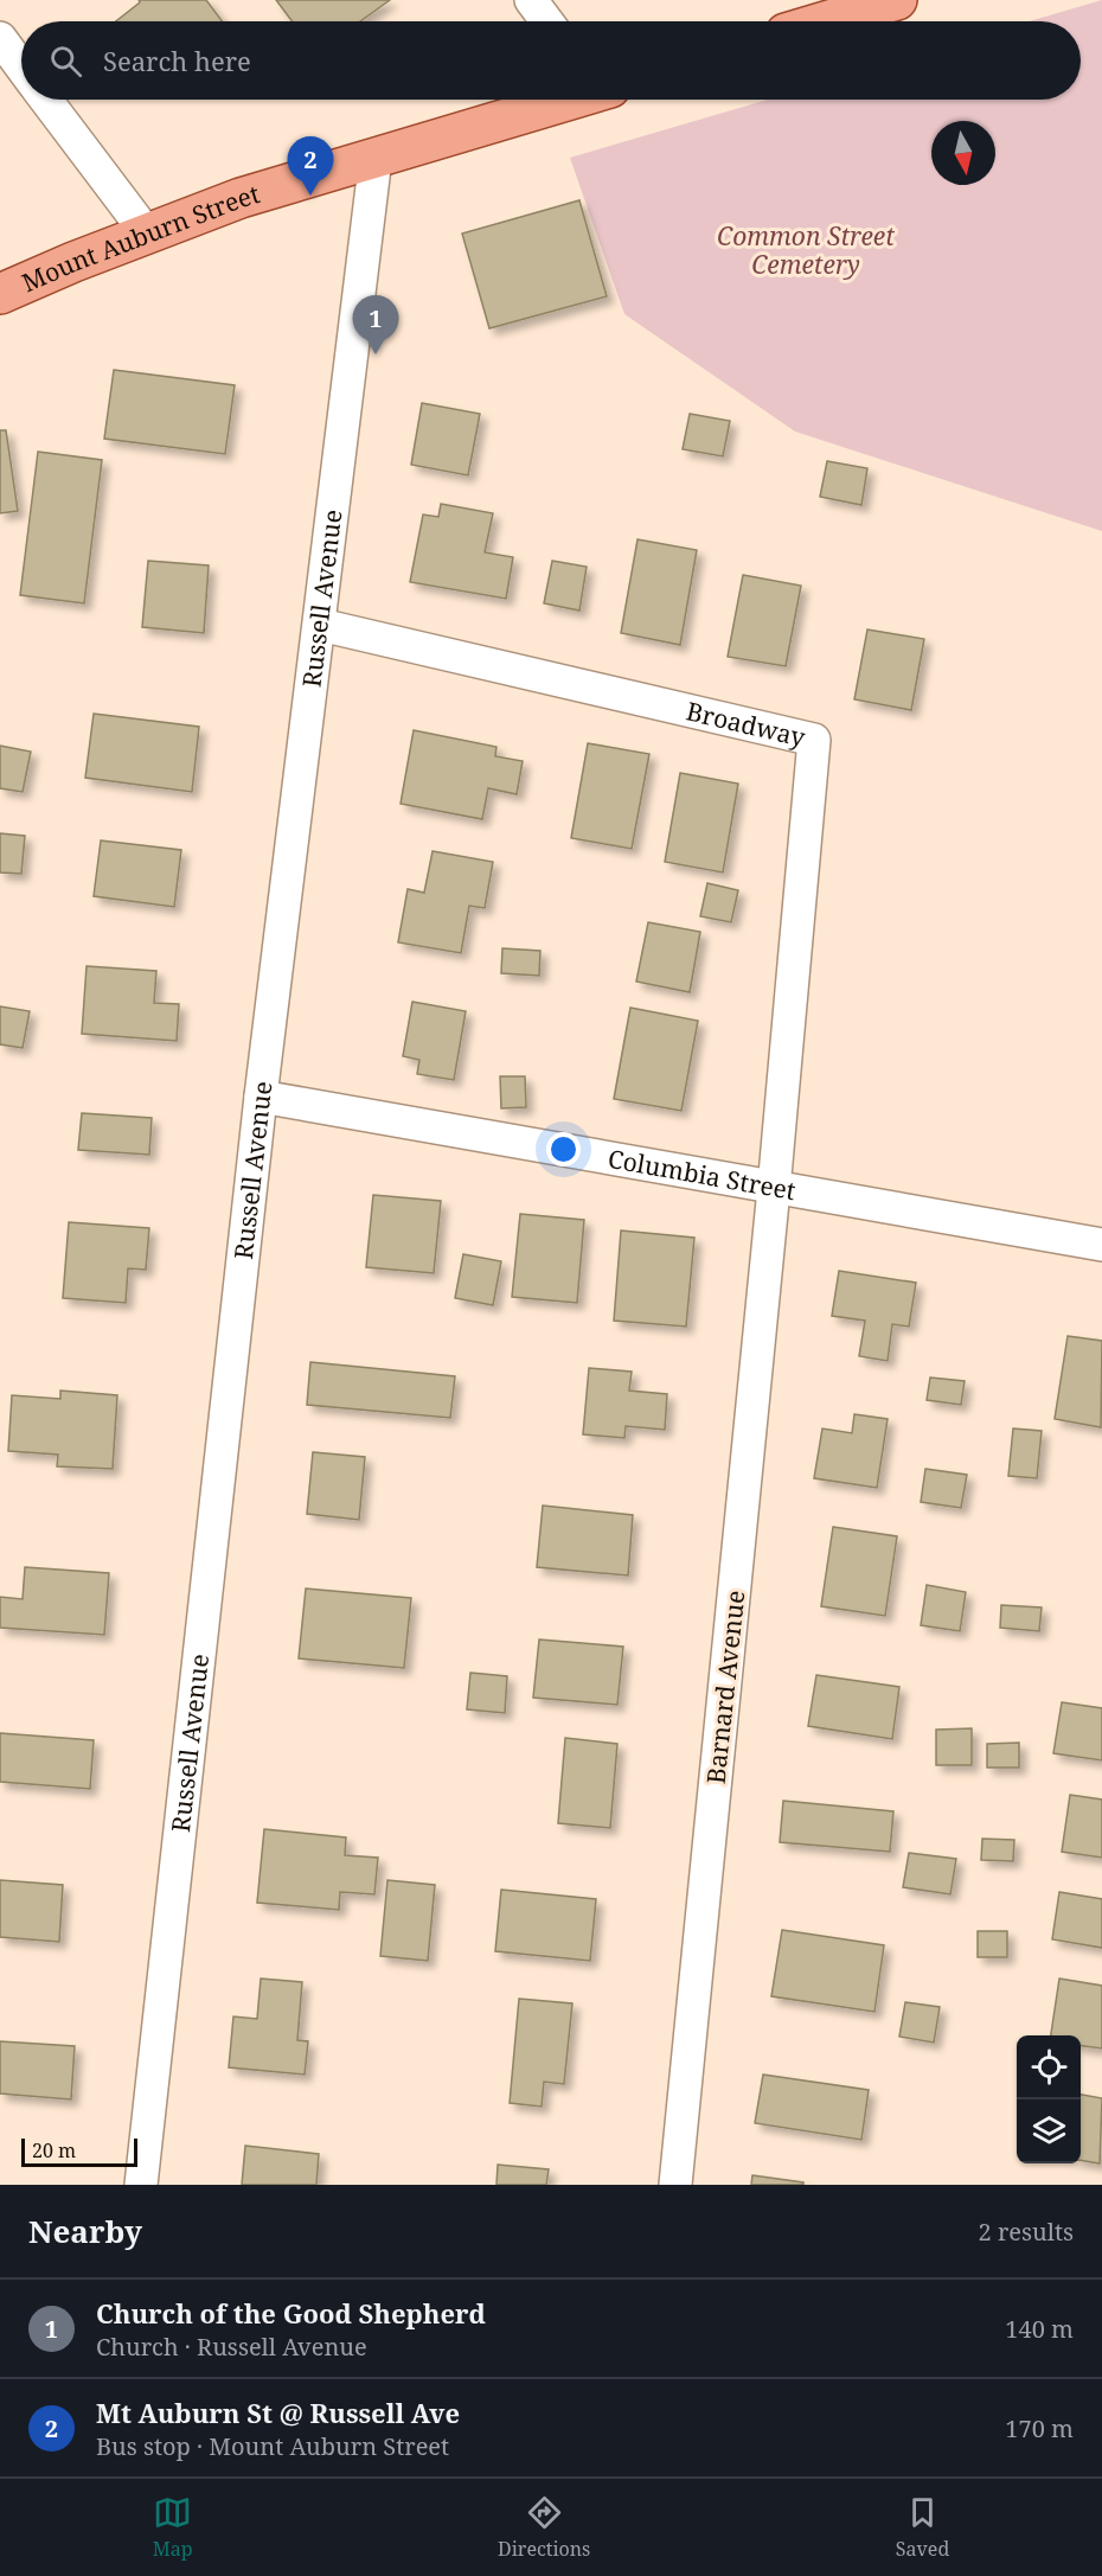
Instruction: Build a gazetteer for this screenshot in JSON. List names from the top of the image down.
{
  "streets": {
    "main road": ["Mount Auburn Street"],
    "street": [
      "Russell Avenue",
      "Broadway",
      "Columbia Street",
      "Barnard Avenue"
    ]
  },
  "crossings": [
    ["Mount Auburn Street", "Russell Avenue"],
    ["Russell Avenue", "Broadway"],
    ["Russell Avenue", "Columbia Street"],
    ["Broadway", "Columbia Street"],
    ["Broadway", "Barnard Avenue"],
    ["Columbia Street", "Barnard Avenue"]
  ],
  "parks": ["Common Street Cemetery"],
  "scale_bar": "20 m",
  "north": "bottom",
  "page": {
    "search": "Search here",
    "pins": ["2", "1"],
    "scale": "20 m",
    "heading": ["Nearby", "2 results"],
    "list": [
      {
        "mark": "1",
        "name": "Church of the Good Shepherd",
        "note": "Church · Russell Avenue",
        "value": "140 m"
      },
      {
        "mark": "2",
        "name": "Mt Auburn St @ Russell Ave",
        "note": "Bus stop · Mount Auburn Street",
        "value": "170 m"
      }
    ],
    "nav": ["Map", "Directions", "Saved"]
  }
}
